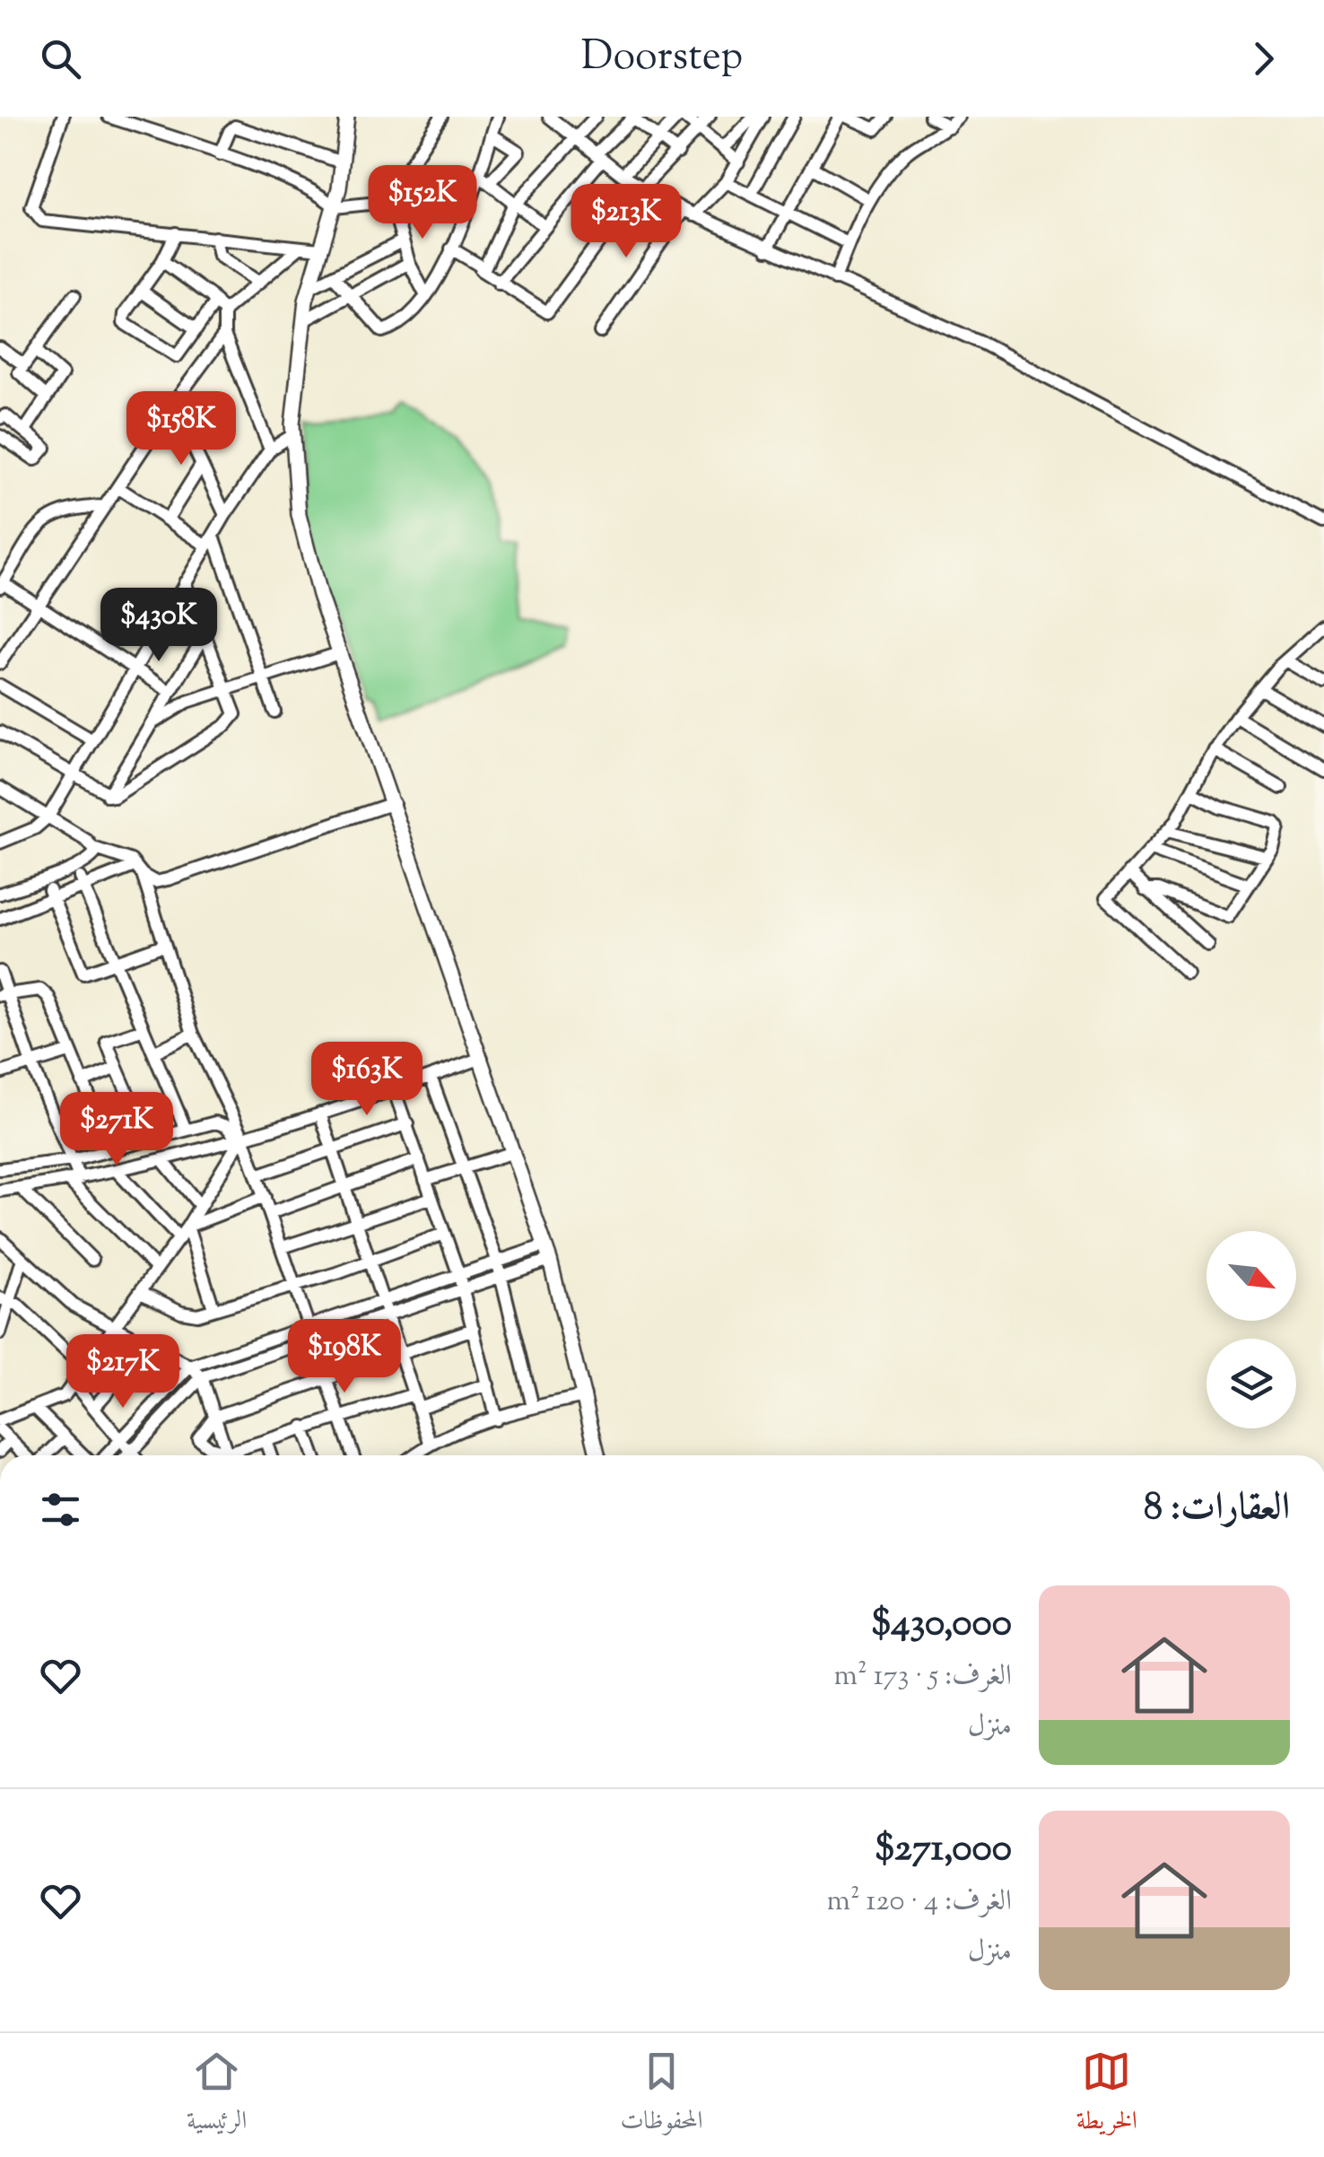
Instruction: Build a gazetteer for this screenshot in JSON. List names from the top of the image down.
{
  "north": "bottom right",
  "page": {
    "header": "Doorstep",
    "price": [
      "$152K",
      "$213K",
      "$158K",
      "$430K",
      "$163K",
      "$271K",
      "$198K",
      "$217K"
    ],
    "heading": "العقارات: 8",
    "list": [
      {
        "name": "$430,000",
        "note": "الغرف: 5 · 173 m² · منزل"
      },
      {
        "name": "$271,000",
        "note": "الغرف: 4 · 120 m² · منزل"
      }
    ],
    "tabs": ["الخريطة", "المحفوظات", "الرئيسية"]
  }
}
